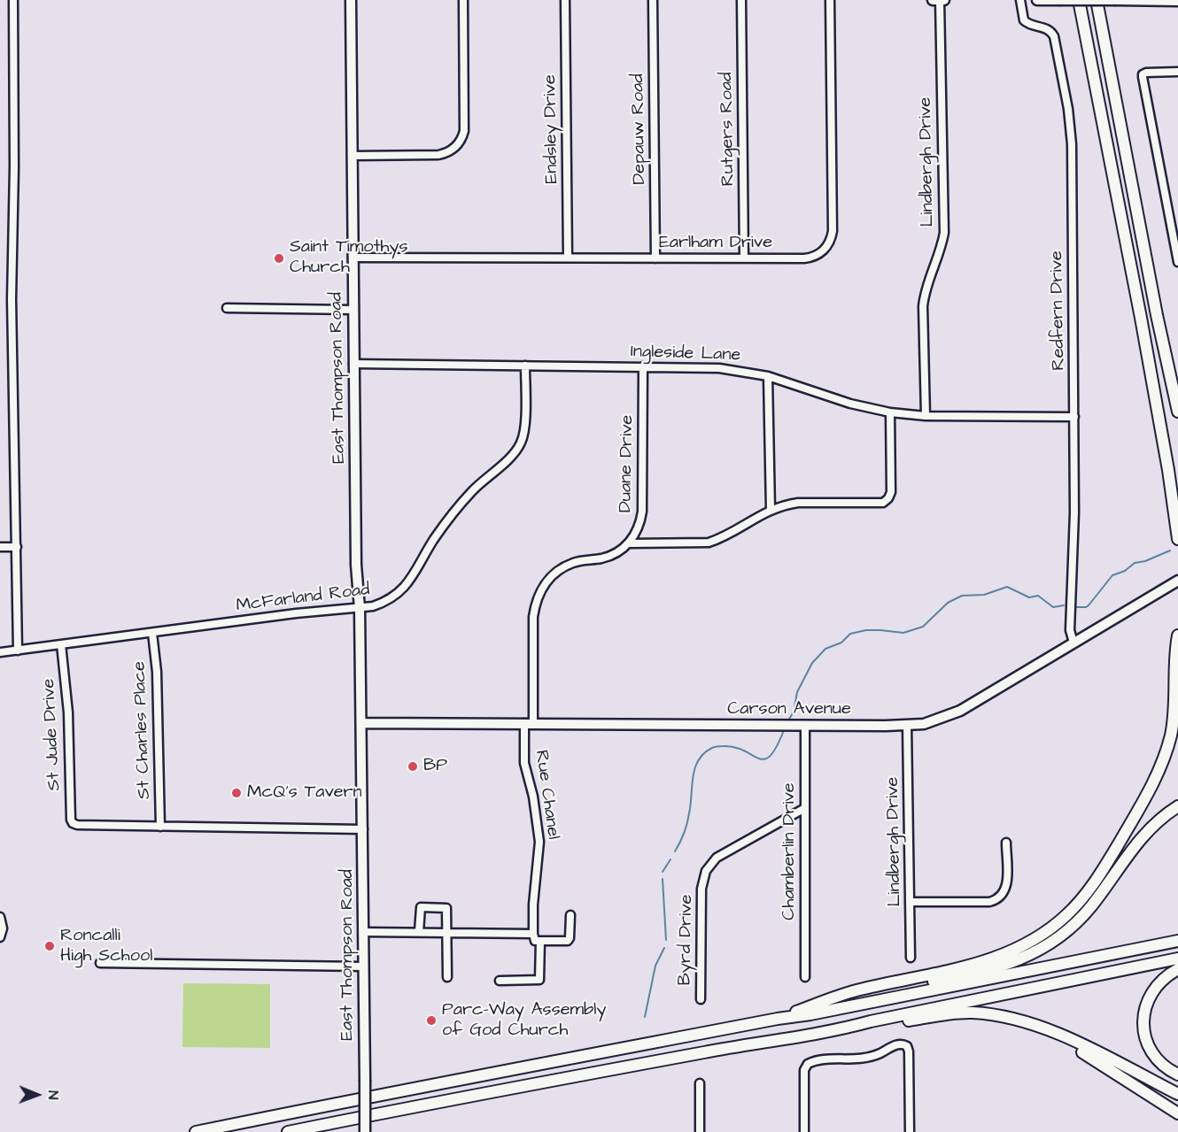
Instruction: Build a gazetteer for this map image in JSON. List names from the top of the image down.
{
  "streets": {
    "main road": ["East Thompson Road", "Carson Avenue"],
    "street": [
      "Endsley Drive",
      "Depauw Road",
      "Rutgers Road",
      "Lindbergh Drive",
      "Earlham Drive",
      "Redfern Drive",
      "Ingleside Lane",
      "Duane Drive",
      "McFarland Road",
      "St Charles Place",
      "St Jude Drive",
      "Rue Chanel",
      "Chamberlin Drive",
      "Byrd Drive"
    ]
  },
  "crossings": [
    ["Endsley Drive", "Earlham Drive"],
    ["Depauw Road", "Earlham Drive"],
    ["Rutgers Road", "Earlham Drive"],
    ["Lindbergh Drive", "Ingleside Lane"],
    ["Lindbergh Drive", "Carson Avenue"],
    ["Earlham Drive", "East Thompson Road"],
    ["Redfern Drive", "Ingleside Lane"],
    ["Redfern Drive", "Carson Avenue"],
    ["Ingleside Lane", "East Thompson Road"],
    ["Ingleside Lane", "Duane Drive"],
    ["Ingleside Lane", "McFarland Road"],
    ["East Thompson Road", "McFarland Road"],
    ["East Thompson Road", "Carson Avenue"],
    ["McFarland Road", "St Charles Place"],
    ["McFarland Road", "St Jude Drive"],
    ["Carson Avenue", "Rue Chanel"],
    ["Carson Avenue", "Chamberlin Drive"],
    ["St Charles Place", "St Jude Drive"],
    ["Chamberlin Drive", "Byrd Drive"]
  ],
  "places": [
    "Saint Timothys Church",
    "BP",
    "McQ's Tavern",
    "Roncalli High School",
    "Parc-Way Assembly of God Church"
  ],
  "north": "right"
}
